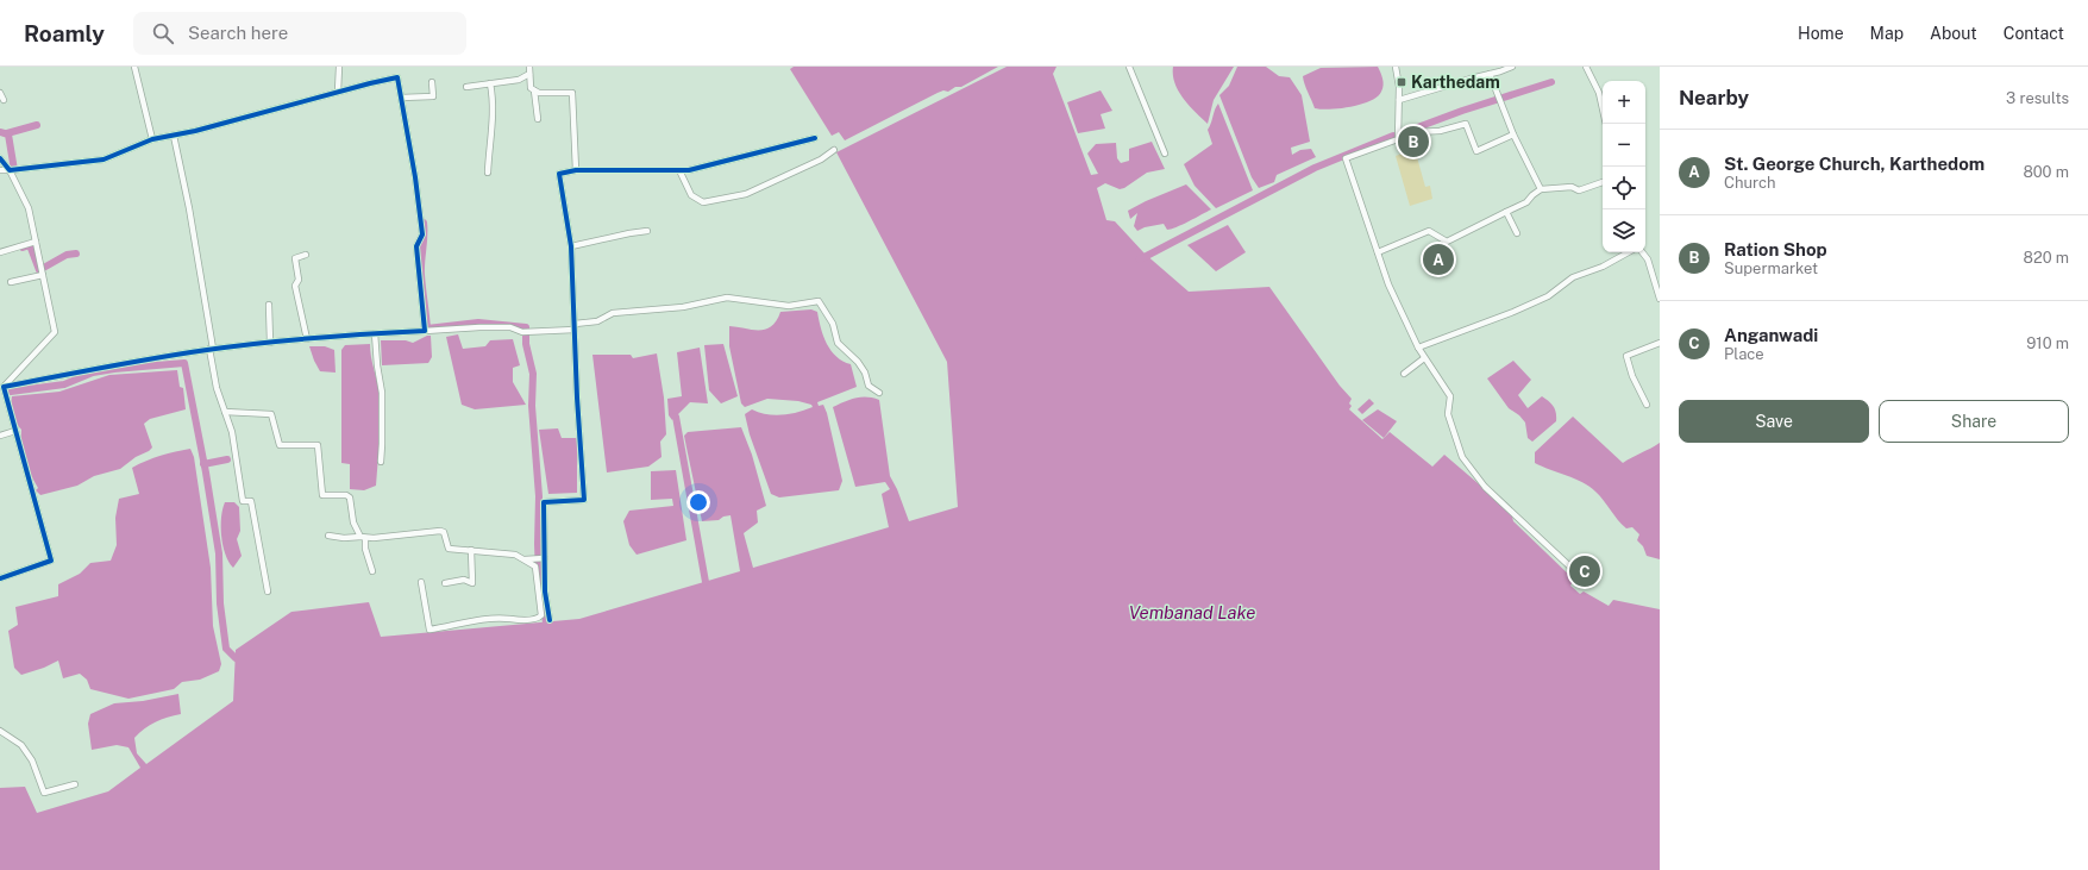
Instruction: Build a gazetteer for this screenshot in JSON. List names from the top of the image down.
{
  "water": ["Vembanad Lake"],
  "places": {
    "transit": ["Karthedam"]
  },
  "page": {
    "header": "Roamly",
    "search": "Search here",
    "nav": [
      "Home",
      "Map",
      "About",
      "Contact"
    ],
    "heading": ["Nearby", "3 results"],
    "map_buttons": ["+", "−"],
    "pins": ["B", "A", "C"],
    "list": [
      {
        "mark": "A",
        "name": "St. George Church, Karthedom",
        "note": "Church",
        "value": "800 m"
      },
      {
        "mark": "B",
        "name": "Ration Shop",
        "note": "Supermarket",
        "value": "820 m"
      },
      {
        "mark": "C",
        "name": "Anganwadi",
        "note": "Place",
        "value": "910 m"
      }
    ],
    "buttons": ["Save", "Share"]
  }
}
